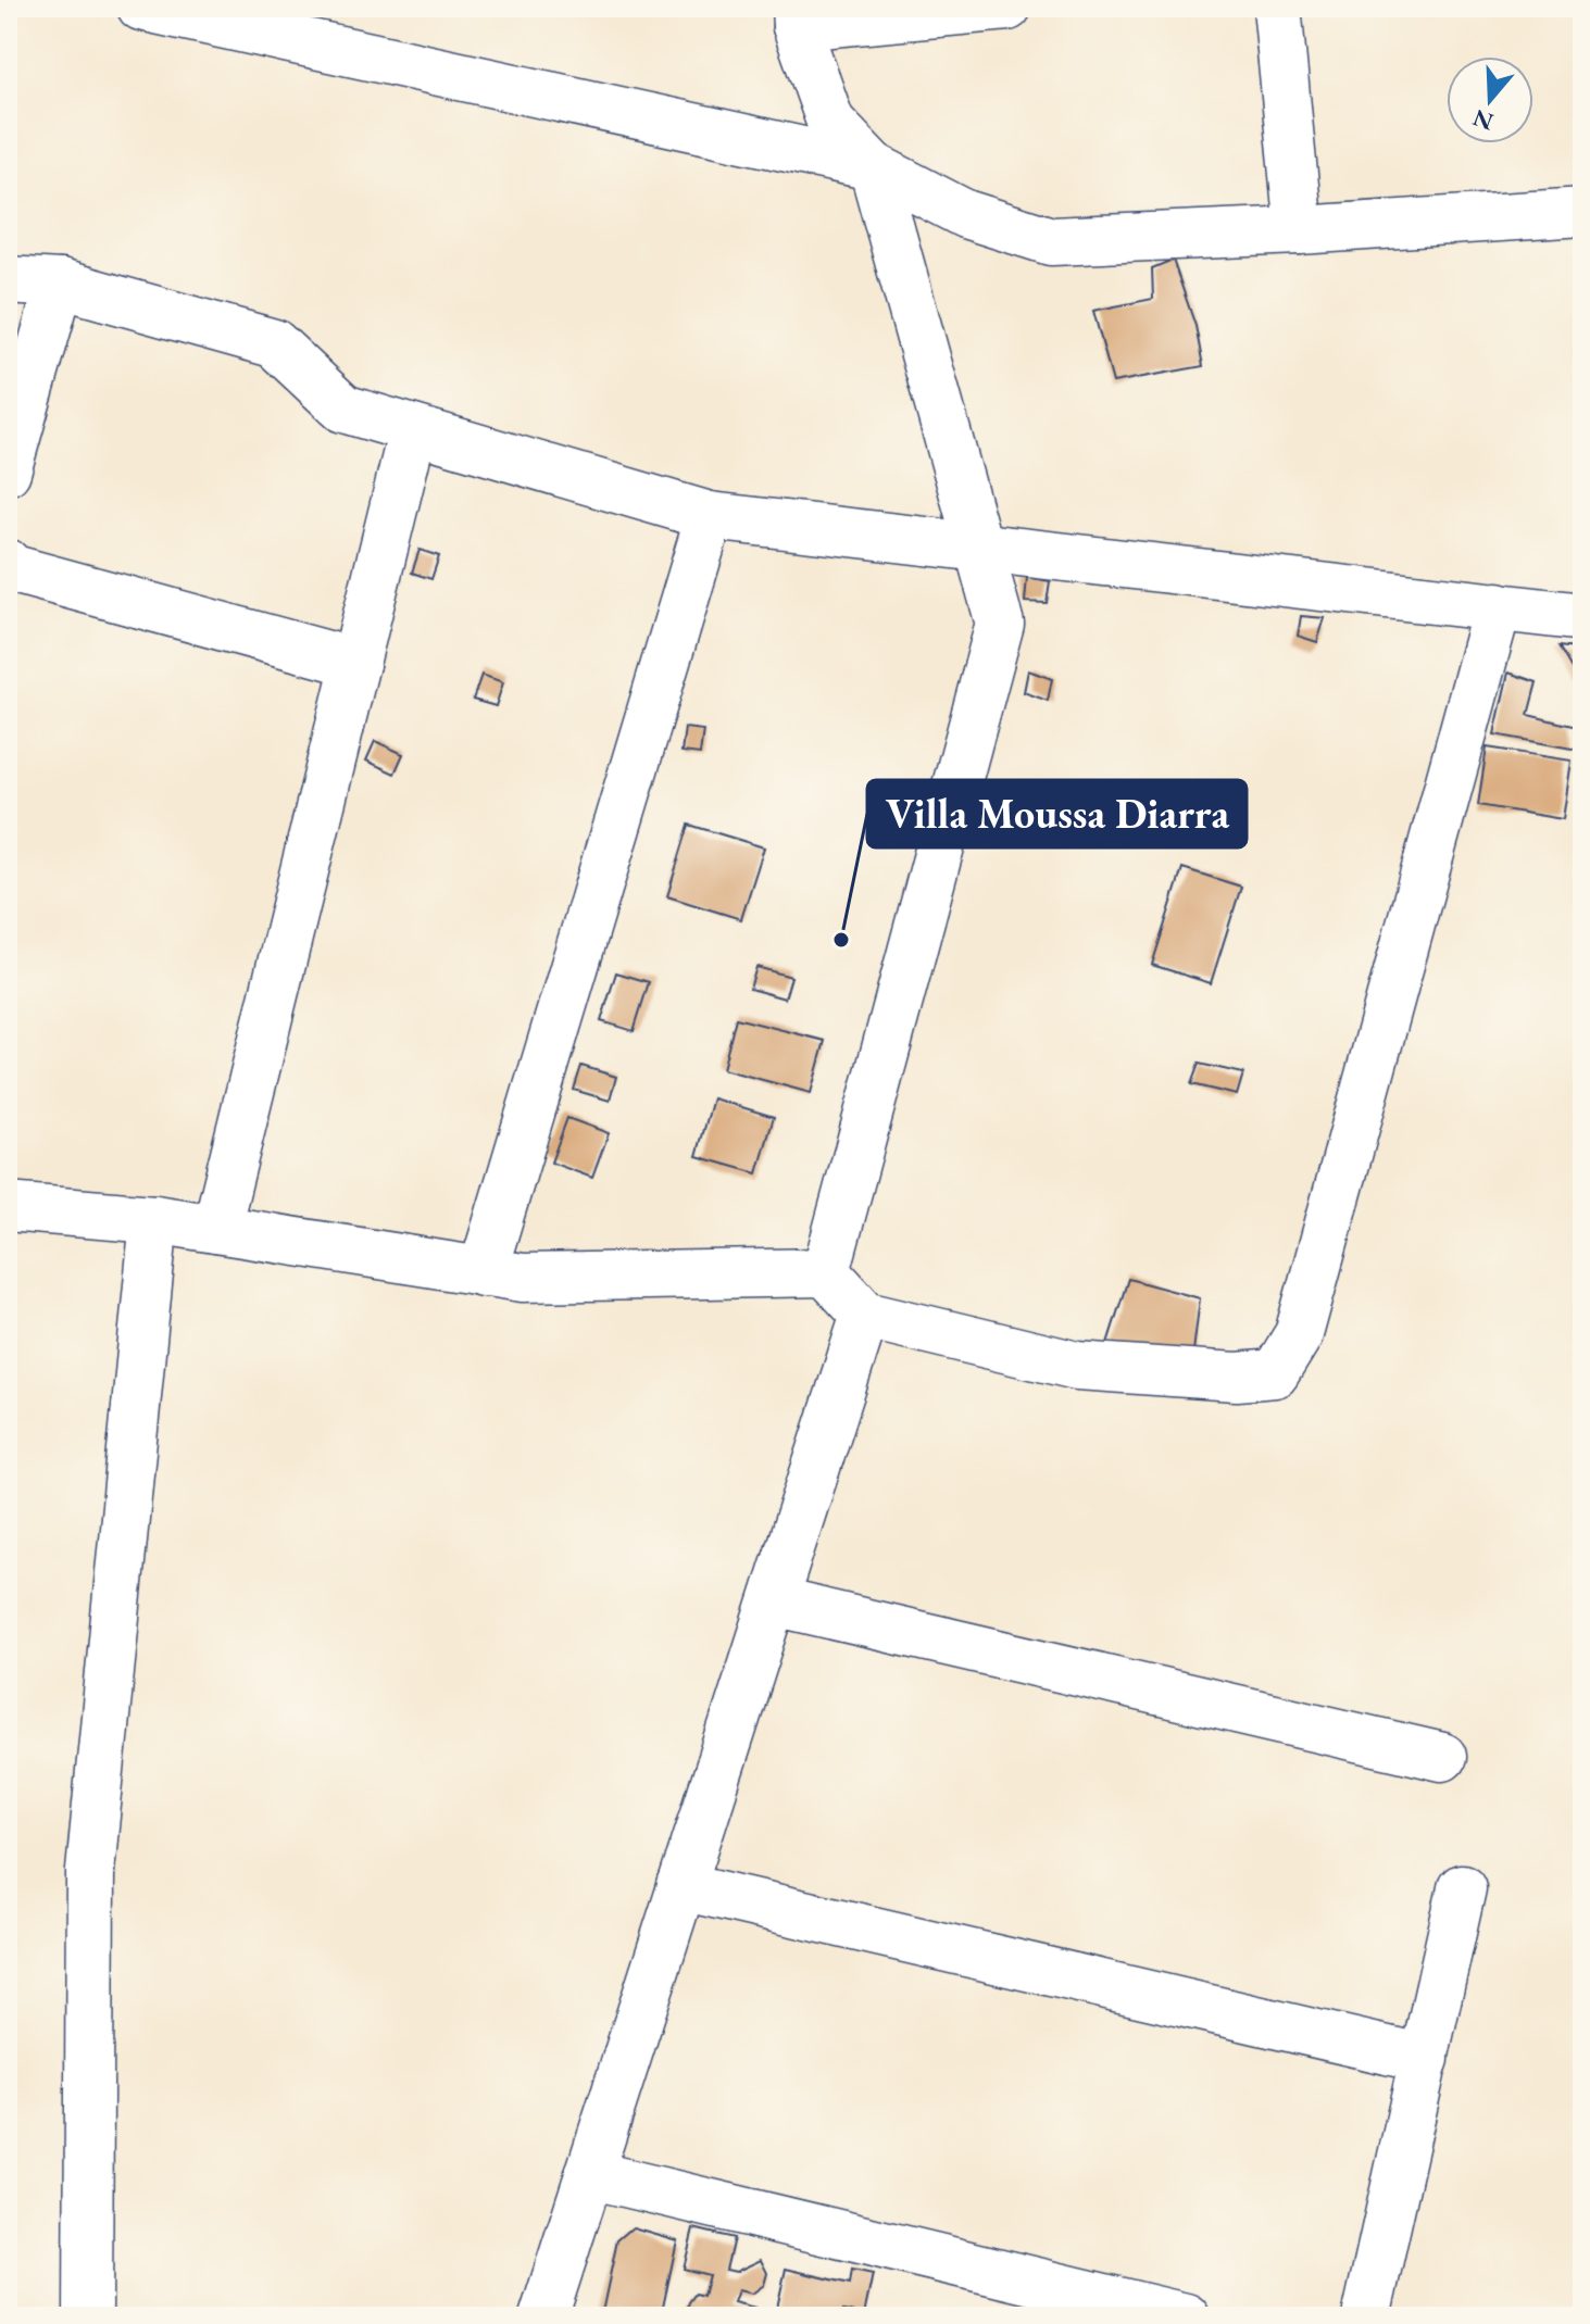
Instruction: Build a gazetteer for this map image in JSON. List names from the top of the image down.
{
  "places": ["Villa Moussa Diarra"],
  "north": "bottom"
}
